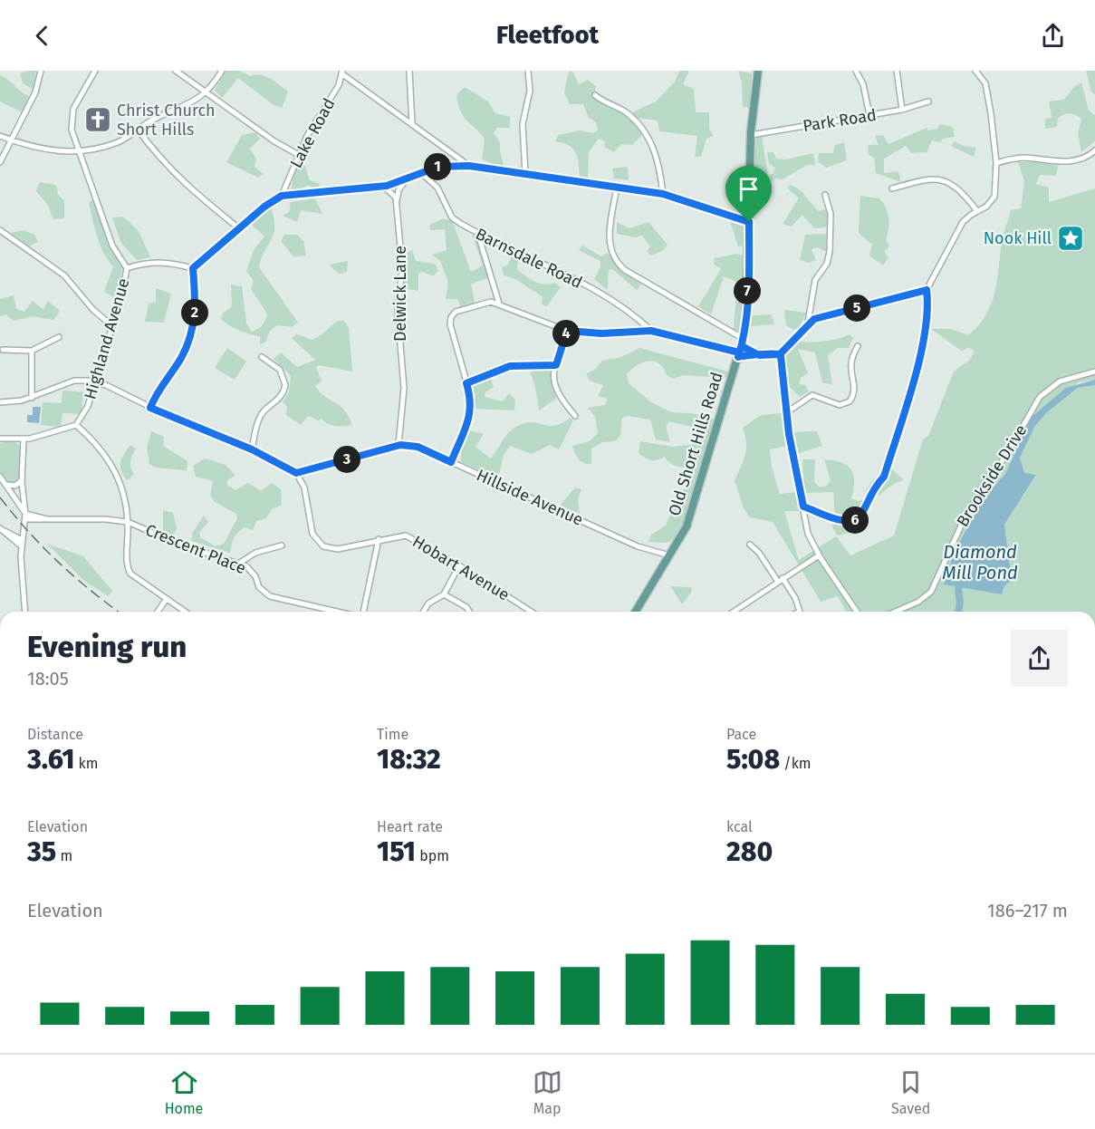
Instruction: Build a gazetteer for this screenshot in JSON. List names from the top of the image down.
{
  "streets": {
    "main road": ["Old Short Hills Road"],
    "street": [
      "Park Road",
      "Lake Road",
      "Barnsdale Road",
      "Delwick Lane",
      "Highland Avenue",
      "Brookside Drive",
      "Hillside Avenue",
      "Crescent Place",
      "Hobart Avenue"
    ]
  },
  "crossings": [
    ["Park Road", "Old Short Hills Road"],
    ["Delwick Lane", "Hillside Avenue"],
    ["Old Short Hills Road", "Hillside Avenue"],
    ["Hillside Avenue", "Hobart Avenue"]
  ],
  "water": ["Diamond Mill Pond"],
  "places": {
    "church": ["Christ Church Short Hills"],
    "place": ["Nook Hill"]
  },
  "page": {
    "header": "Fleetfoot",
    "pins": [
      "1",
      "7",
      "5",
      "2",
      "4",
      "3",
      "6"
    ],
    "heading": ["Evening run", "18:05"],
    "stats": [
      ["Distance", "3.61 km"],
      ["Time", "18:32"],
      ["Pace", "5:08 /km"],
      ["Elevation", "35 m"],
      ["Heart rate", "151 bpm"],
      ["kcal", "280"]
    ],
    "chart": ["Elevation", "186–217 m"],
    "tabs": ["Home", "Map", "Saved"]
  }
}
